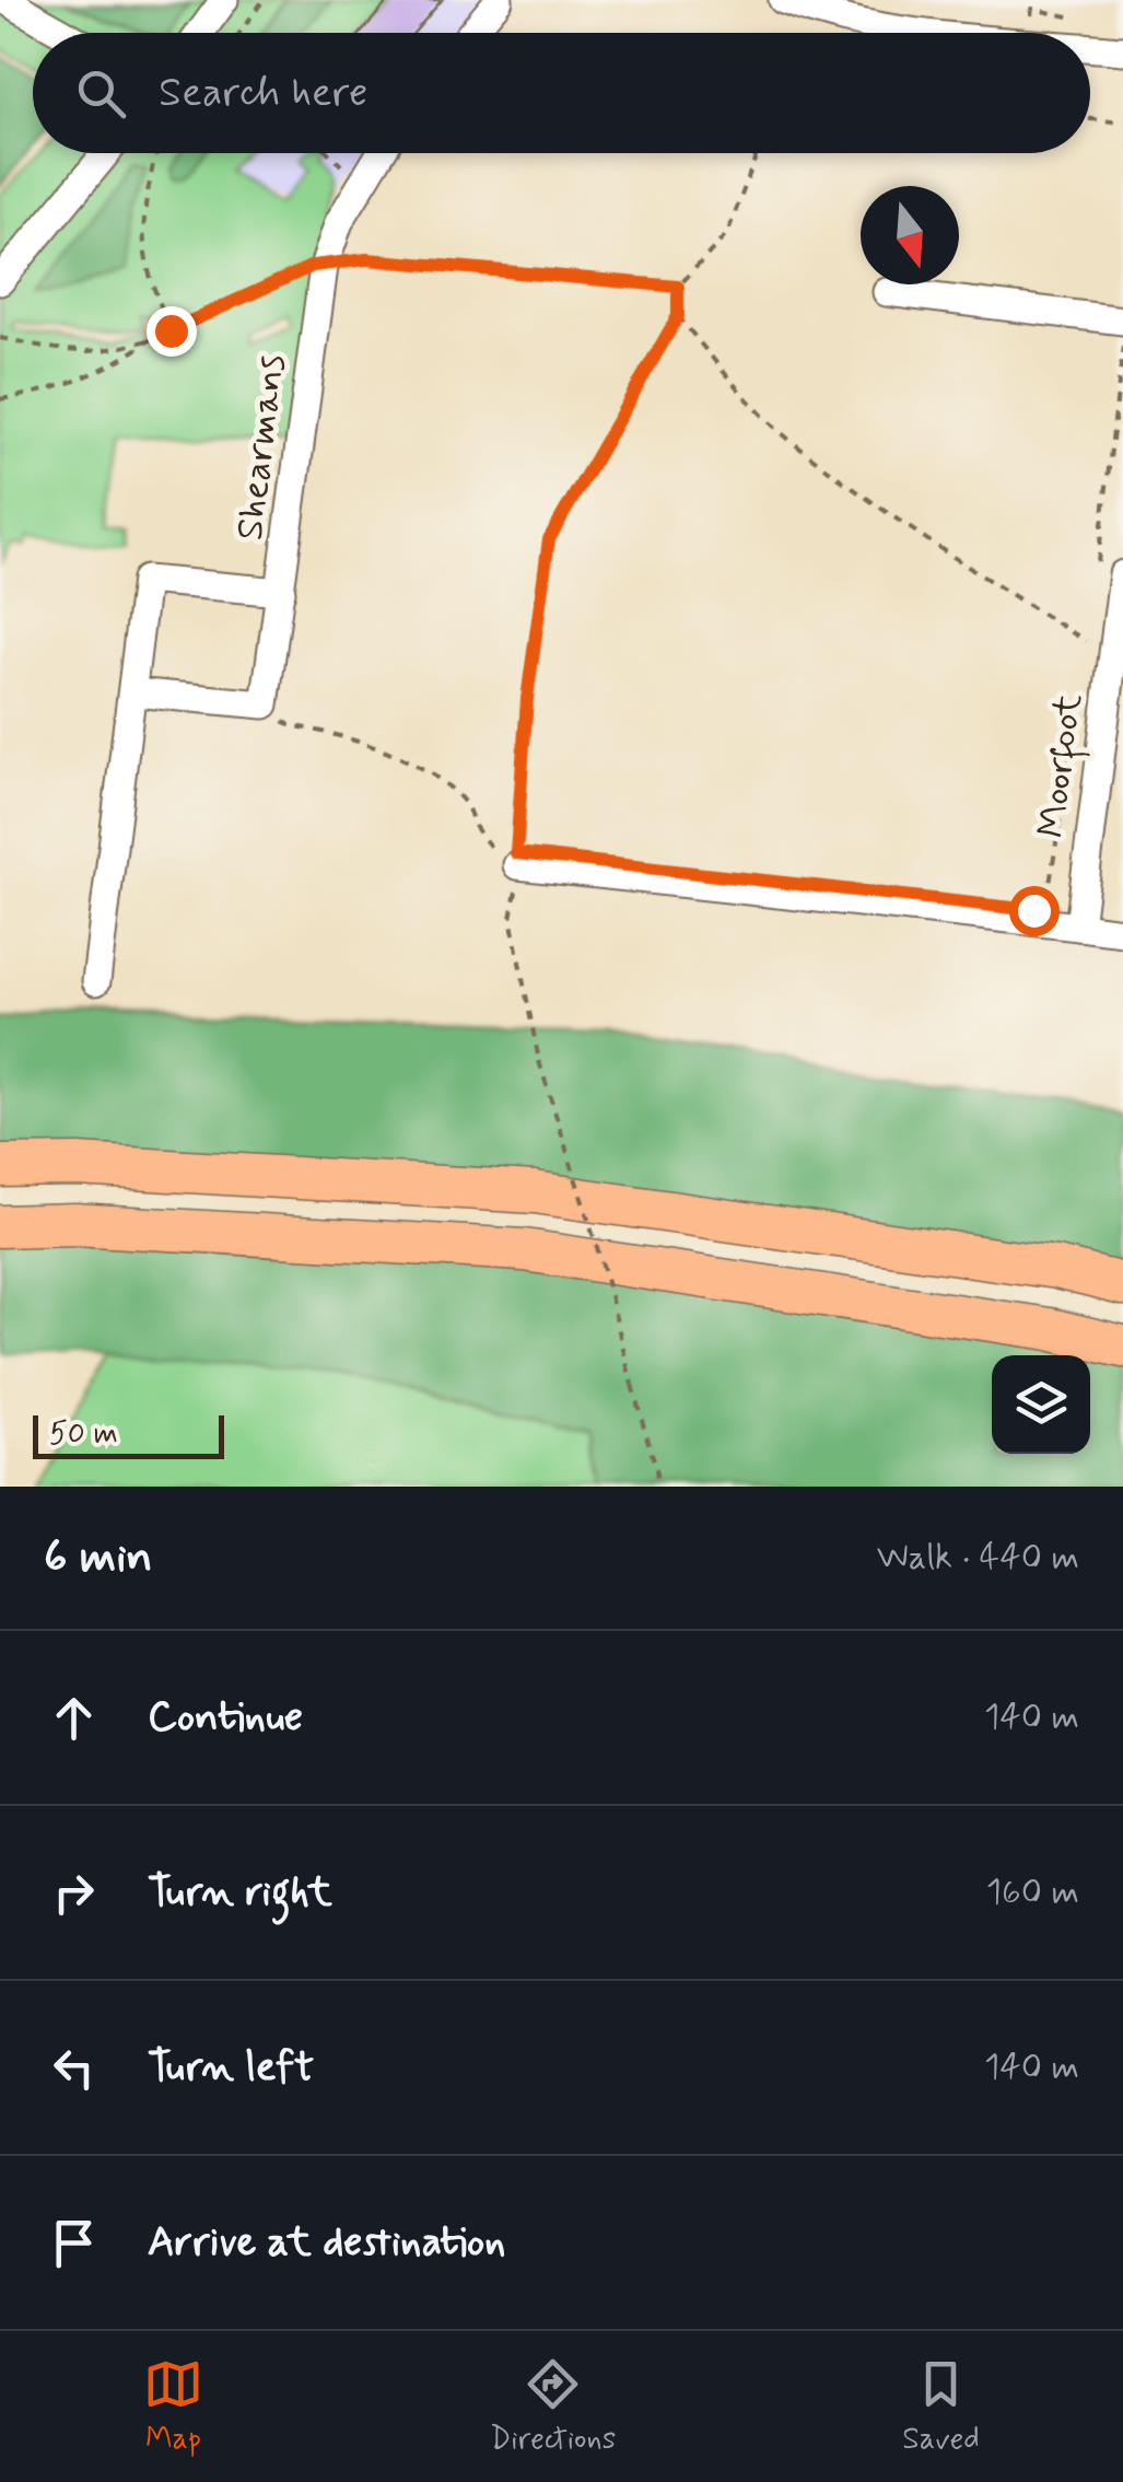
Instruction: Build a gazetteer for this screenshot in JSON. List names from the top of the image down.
{
  "streets": {
    "street": ["Shearmans", "Moorfoot"]
  },
  "scale_bar": "50 m",
  "north": "bottom",
  "page": {
    "search": "Search here",
    "scale": "50 m",
    "heading": ["6 min", "Walk · 440 m"],
    "list": [
      ["Continue", "140 m"],
      ["Turn right", "160 m"],
      ["Turn left", "140 m"],
      "Arrive at destination"
    ],
    "nav": ["Map", "Directions", "Saved"]
  }
}
